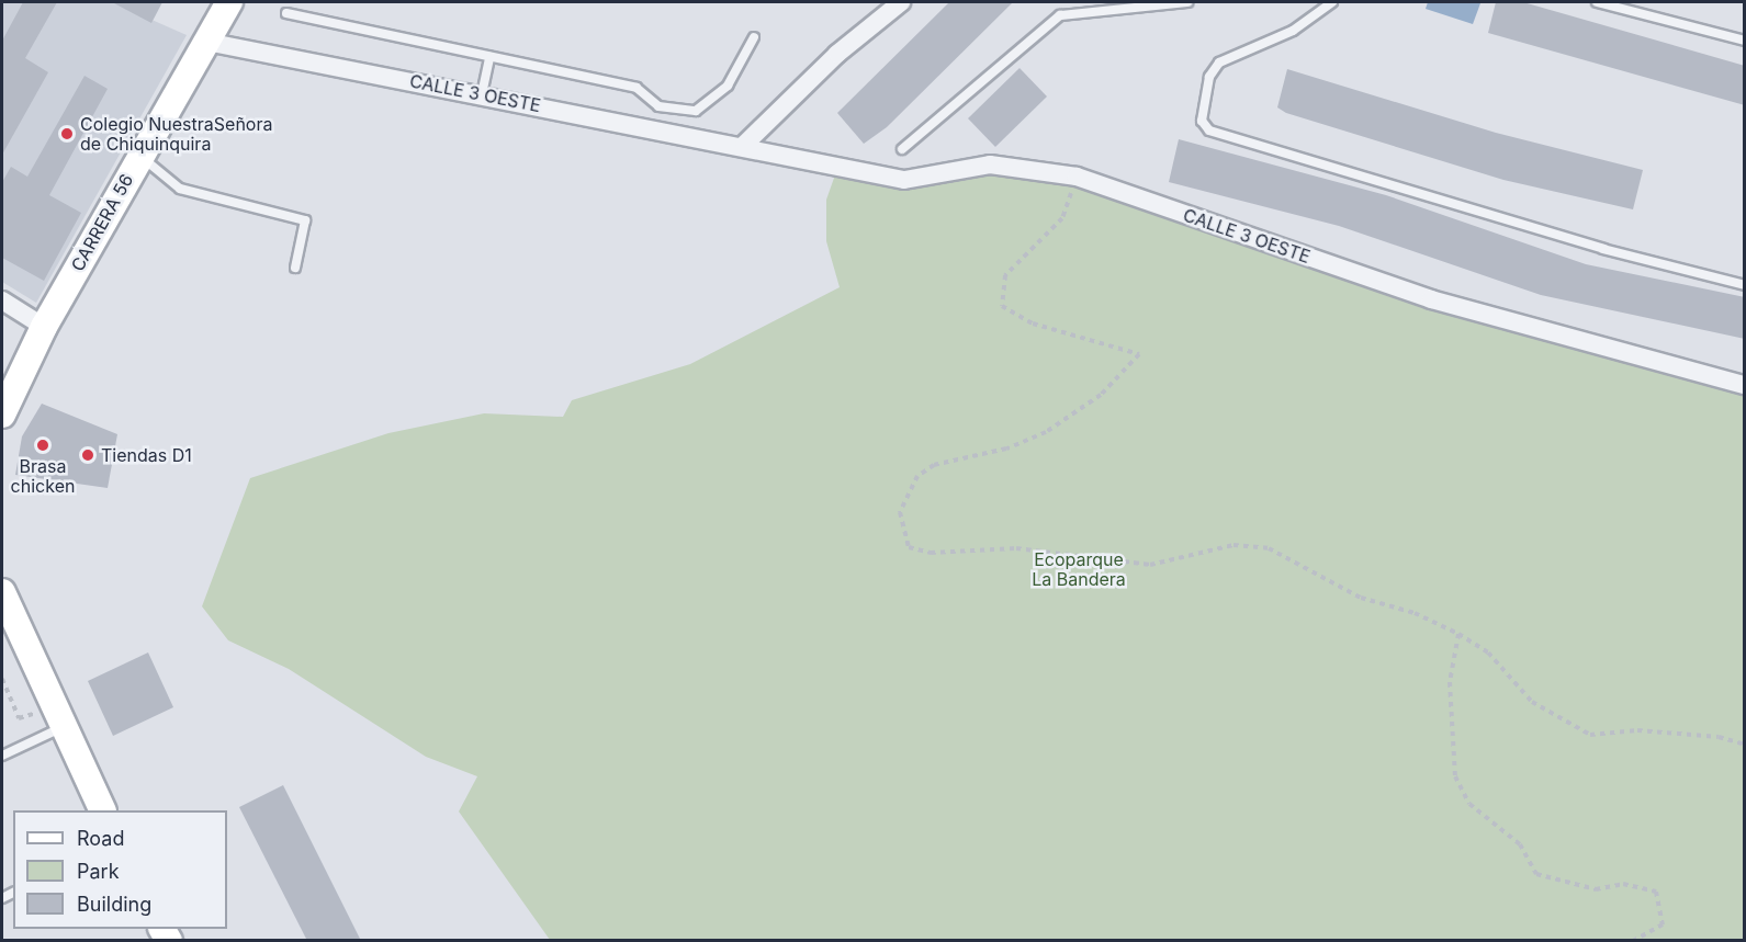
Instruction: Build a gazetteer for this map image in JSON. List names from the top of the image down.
{
  "streets": {
    "street": ["CALLE 3 OESTE", "CARRERA 56"]
  },
  "crossings": [
    ["CALLE 3 OESTE", "CARRERA 56"]
  ],
  "parks": ["Ecoparque La Bandera"],
  "places": ["Colegio NuestraSeñora de Chiquinquira", "Brasa chicken", "Tiendas D1"],
  "legend": ["Road", "Park", "Building"]
}
